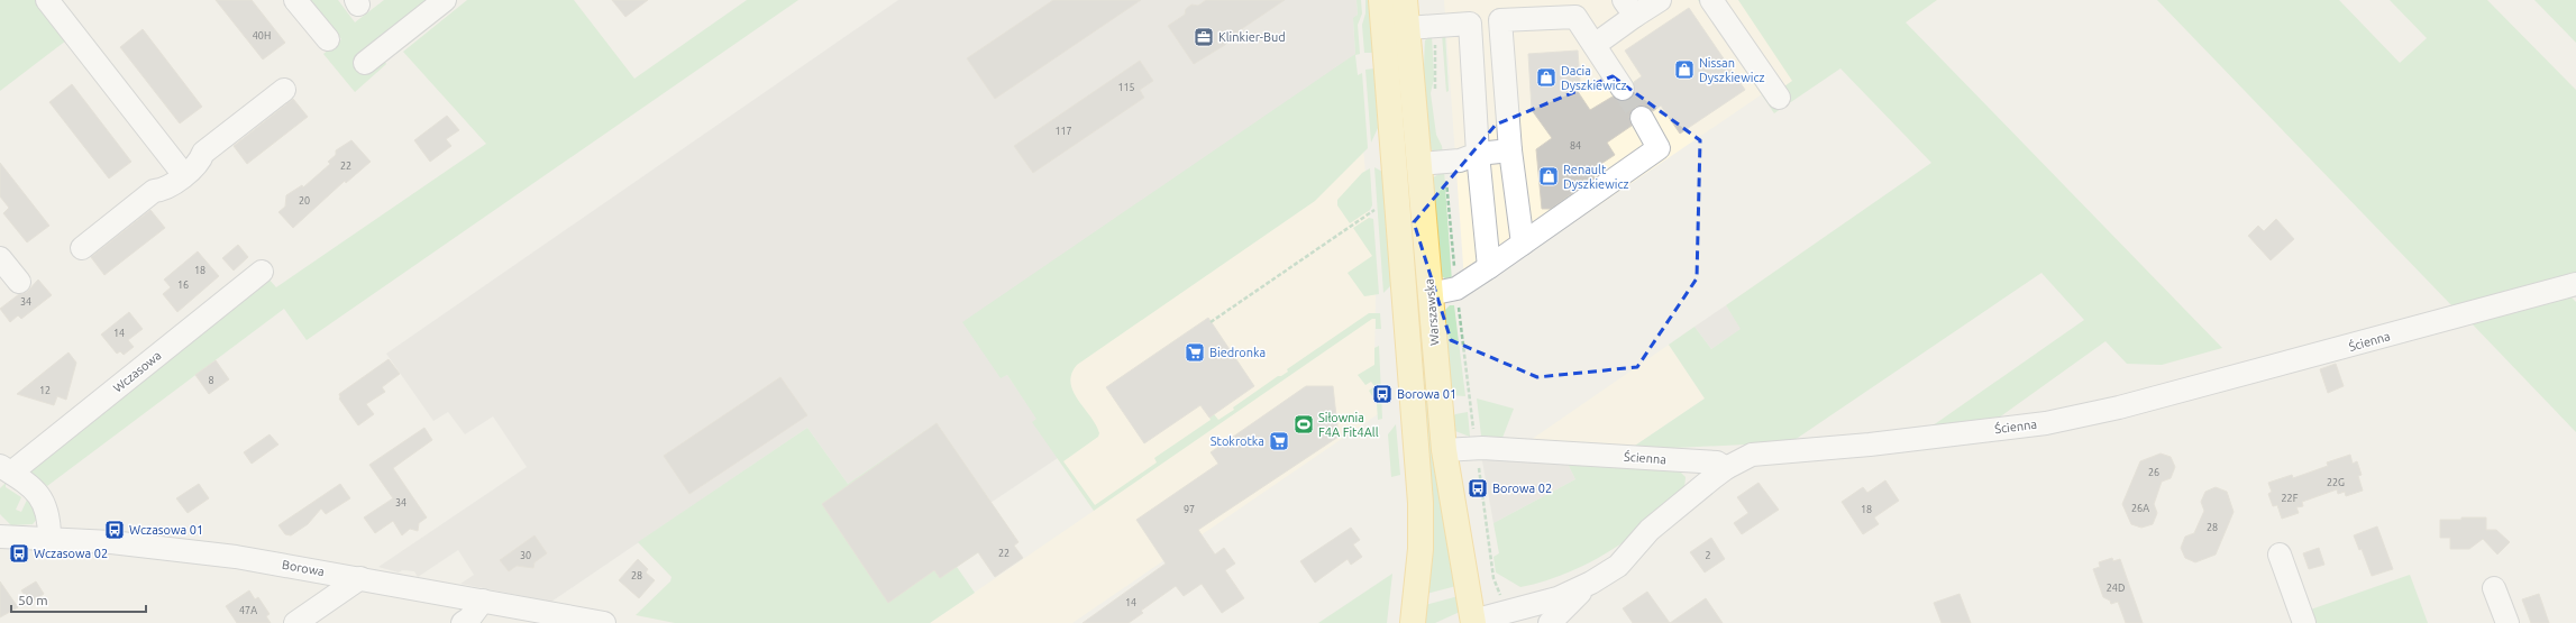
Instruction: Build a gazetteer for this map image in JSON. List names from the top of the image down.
{
  "streets": {
    "main road": ["Warszawska"],
    "street": ["Ścienna", "Wczasowa", "Borowa"]
  },
  "crossings": [
    ["Warszawska", "Ścienna"],
    ["Wczasowa", "Borowa"]
  ],
  "places": {
    "office": ["Klinkier-Bud"],
    "shop": ["Nissan Dyszkiewicz", "Dacia Dyszkiewicz", "Renault Dyszkiewicz"],
    "supermarket": ["Biedronka", "Stokrotka"],
    "bus stop": [
      "Borowa 01",
      "Borowa 02",
      "Wczasowa 01",
      "Wczasowa 02"
    ],
    "sports": ["Siłownia F4A Fit4All"]
  },
  "house_numbers": [
    "40H",
    "115",
    "117",
    "84",
    "22",
    "20",
    "18",
    "16",
    "34",
    "14",
    "8",
    "12",
    "26",
    "22G",
    "22F",
    "34",
    "26A",
    "97",
    "18",
    "28",
    "22",
    "30",
    "2",
    "28",
    "24D",
    "14",
    "47A"
  ],
  "scale_bar": "50 m"
}
